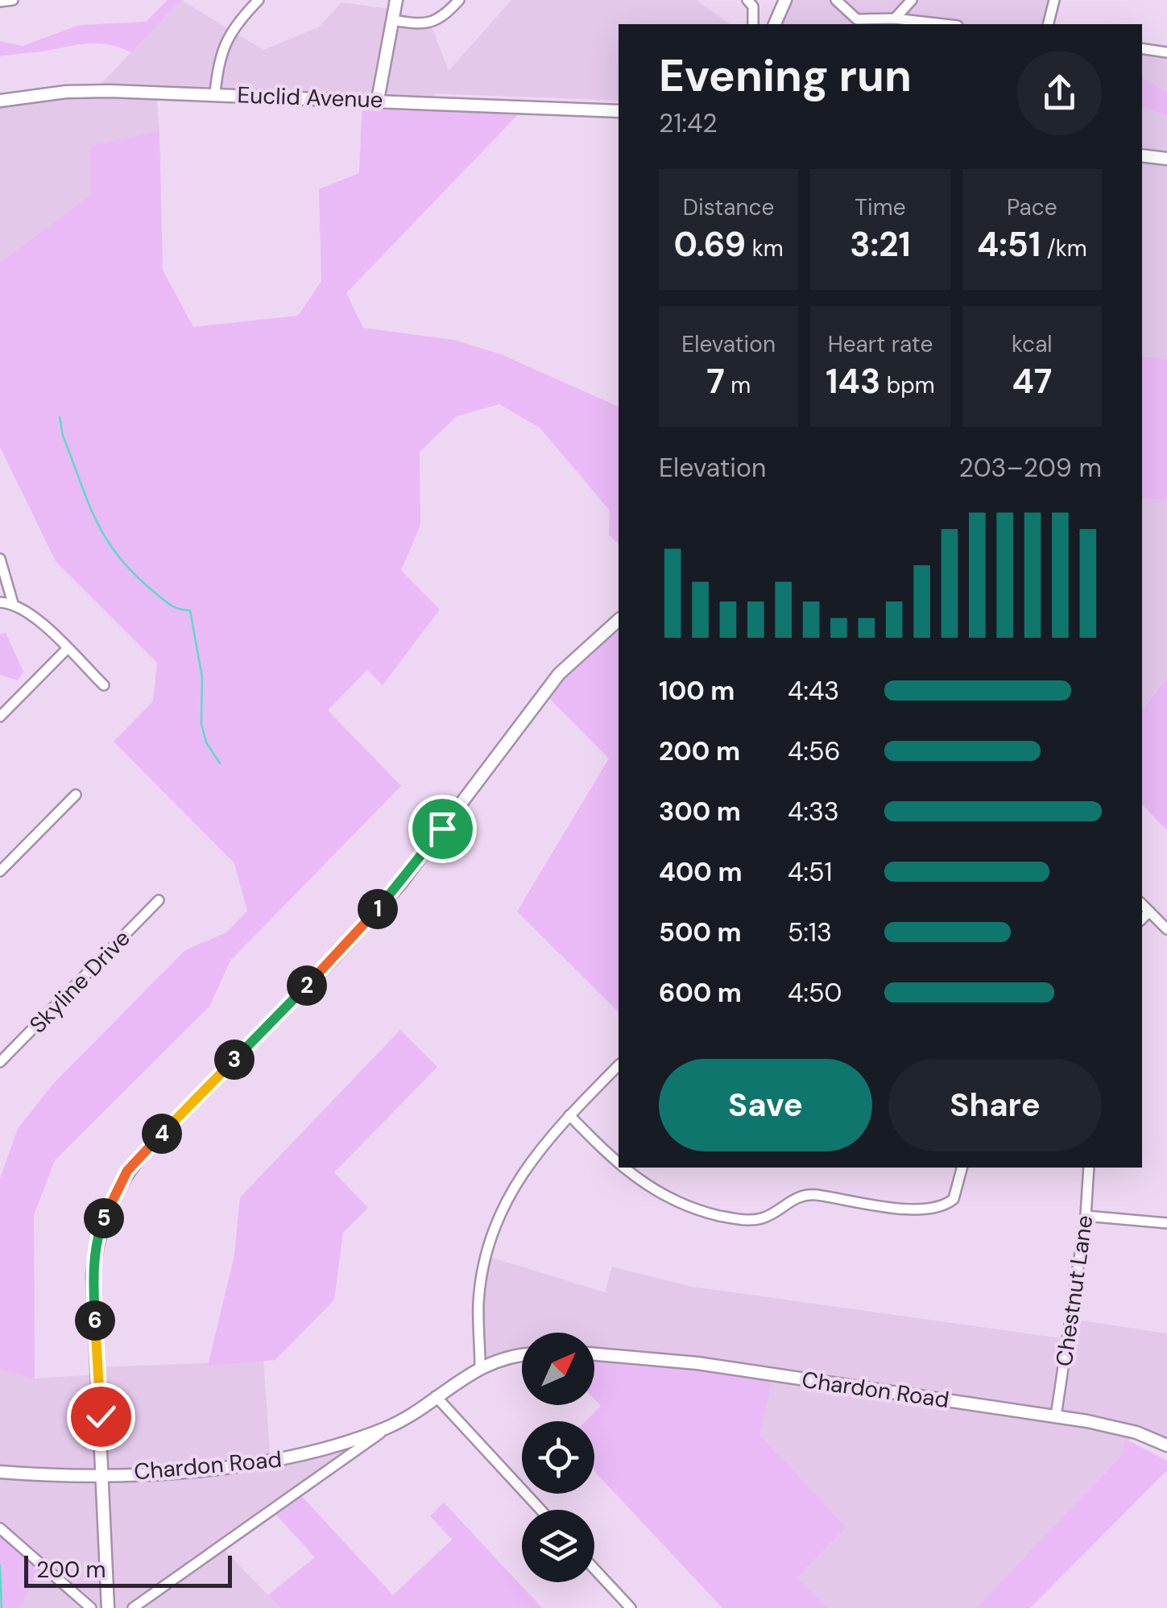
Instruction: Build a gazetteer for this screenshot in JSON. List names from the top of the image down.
{
  "streets": {
    "main road": ["Euclid Avenue", "Chardon Road"],
    "street": ["Skyline Drive", "Chestnut Lane"]
  },
  "crossings": [
    ["Chestnut Lane", "Chardon Road"]
  ],
  "scale_bar": "200 m",
  "north": "top right",
  "page": {
    "heading": ["Evening run", "21:42"],
    "stats": [
      ["Distance", "0.69 km"],
      ["Time", "3:21"],
      ["Pace", "4:51 /km"],
      ["Elevation", "7 m"],
      ["Heart rate", "143 bpm"],
      ["kcal", "47"]
    ],
    "chart": ["Elevation", "203–209 m"],
    "list": [
      {
        "name": "100 m",
        "note": "4:43"
      },
      {
        "name": "200 m",
        "note": "4:56"
      },
      {
        "name": "300 m",
        "note": "4:33"
      },
      {
        "name": "400 m",
        "note": "4:51"
      },
      {
        "name": "500 m",
        "note": "5:13"
      },
      {
        "name": "600 m",
        "note": "4:50"
      }
    ],
    "pins": [
      "1",
      "2",
      "3",
      "4",
      "5",
      "6"
    ],
    "buttons": ["Save", "Share"],
    "scale": "200 m"
  }
}
